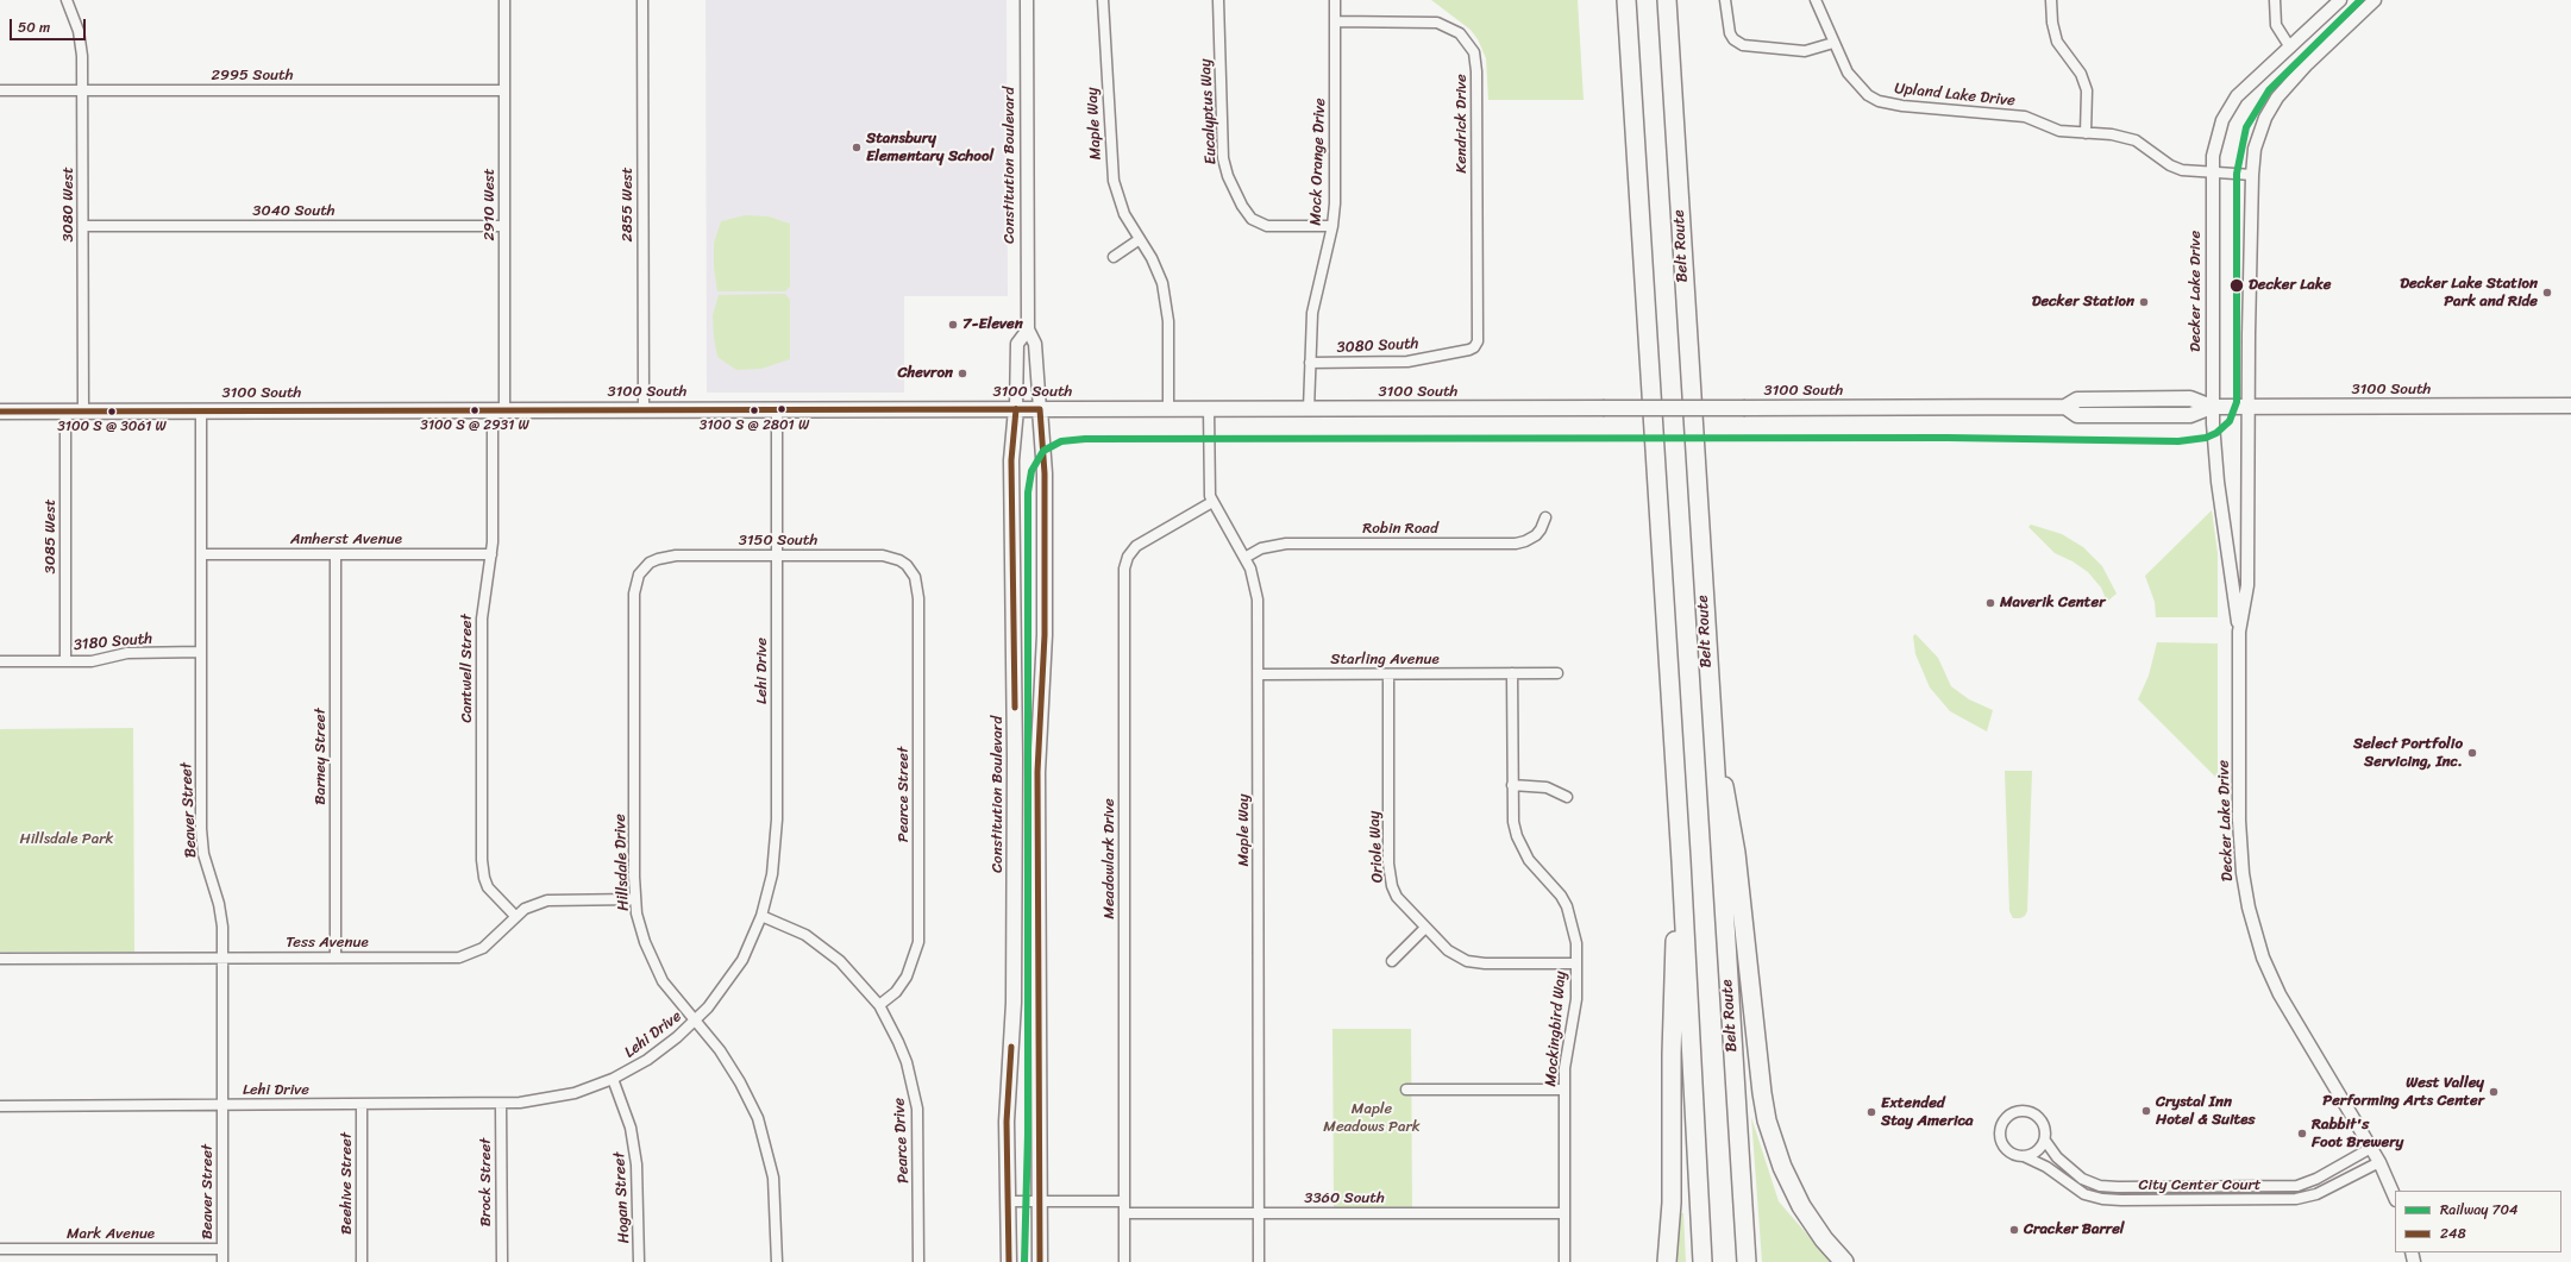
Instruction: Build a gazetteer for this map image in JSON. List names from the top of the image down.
{
  "streets": {
    "highway": ["Belt Route"],
    "main road": ["Constitution Boulevard", "3100 South"],
    "street": [
      "2995 South",
      "Upland Lake Drive",
      "Eucalyptus Way",
      "Maple Way",
      "Kendrick Drive",
      "Mock Orange Drive",
      "3080 West",
      "2910 West",
      "2855 West",
      "3040 South",
      "Decker Lake Drive",
      "3080 South",
      "Robin Road",
      "3085 West",
      "Amherst Avenue",
      "3150 South",
      "3180 South",
      "Starling Avenue",
      "Cantwell Street",
      "Lehi Drive",
      "Barney Street",
      "Pearce Street",
      "Beaver Street",
      "Oriole Way",
      "Meadowlark Drive",
      "Hillsdale Drive",
      "Tess Avenue",
      "Mockingbird Way",
      "Pearce Drive",
      "Brock Street",
      "Beehive Street",
      "City Center Court",
      "Hogan Street",
      "3360 South",
      "Mark Avenue"
    ]
  },
  "crossings": [
    ["2995 South", "3080 West"],
    ["2995 South", "2910 West"],
    ["Upland Lake Drive", "Decker Lake Drive"],
    ["Eucalyptus Way", "Mock Orange Drive"],
    ["Maple Way", "3100 South"],
    ["Maple Way", "Robin Road"],
    ["Maple Way", "Starling Avenue"],
    ["Maple Way", "Meadowlark Drive"],
    ["Maple Way", "3360 South"],
    ["Kendrick Drive", "Mock Orange Drive"],
    ["Kendrick Drive", "3080 South"],
    ["Mock Orange Drive", "3080 South"],
    ["Mock Orange Drive", "3100 South"],
    ["Constitution Boulevard", "3100 South"],
    ["3080 West", "3040 South"],
    ["3080 West", "3100 South"],
    ["2910 West", "3040 South"],
    ["2910 West", "3100 South"],
    ["2910 West", "Cantwell Street"],
    ["2855 West", "3100 South"],
    ["Decker Lake Drive", "3100 South"],
    ["Decker Lake Drive", "City Center Court"],
    ["3100 South", "3085 West"],
    ["3100 South", "Cantwell Street"],
    ["3100 South", "Lehi Drive"],
    ["3100 South", "Beaver Street"],
    ["3085 West", "3180 South"],
    ["Amherst Avenue", "Cantwell Street"],
    ["Amherst Avenue", "Barney Street"],
    ["Amherst Avenue", "Beaver Street"],
    ["3150 South", "Lehi Drive"],
    ["3150 South", "Pearce Street"],
    ["3150 South", "Hillsdale Drive"],
    ["3180 South", "Beaver Street"],
    ["Starling Avenue", "Oriole Way"],
    ["Starling Avenue", "Mockingbird Way"],
    ["Cantwell Street", "Tess Avenue"],
    ["Lehi Drive", "Beaver Street"],
    ["Lehi Drive", "Hillsdale Drive"],
    ["Lehi Drive", "Pearce Drive"],
    ["Lehi Drive", "Brock Street"],
    ["Lehi Drive", "Beehive Street"],
    ["Lehi Drive", "Hogan Street"],
    ["Barney Street", "Tess Avenue"],
    ["Pearce Street", "Pearce Drive"],
    ["Beaver Street", "Tess Avenue"],
    ["Beaver Street", "Mark Avenue"],
    ["Oriole Way", "Mockingbird Way"],
    ["Meadowlark Drive", "3360 South"],
    ["Hillsdale Drive", "Tess Avenue"],
    ["Mockingbird Way", "3360 South"]
  ],
  "parks": ["Hillsdale Park", "Maple Meadows Park"],
  "places": [
    "Stansbury Elementary School",
    "Decker Lake",
    "Decker Lake Station Park and Ride",
    "Decker Station",
    "7-Eleven",
    "Chevron",
    "3100 S @ 2931 W",
    "3100 S @ 2801 W",
    "3100 S @ 3061 W",
    "Maverik Center",
    "Select Portfolio Servicing, Inc.",
    "West Valley Performing Arts Center",
    "Crystal Inn Hotel & Suites",
    "Extended Stay America",
    "Rabbit's Foot Brewery",
    "Cracker Barrel"
  ],
  "lines": ["rail line 704", "transit line 248"],
  "legend": ["Railway 704", "248"],
  "scale_bar": "50 m"
}
